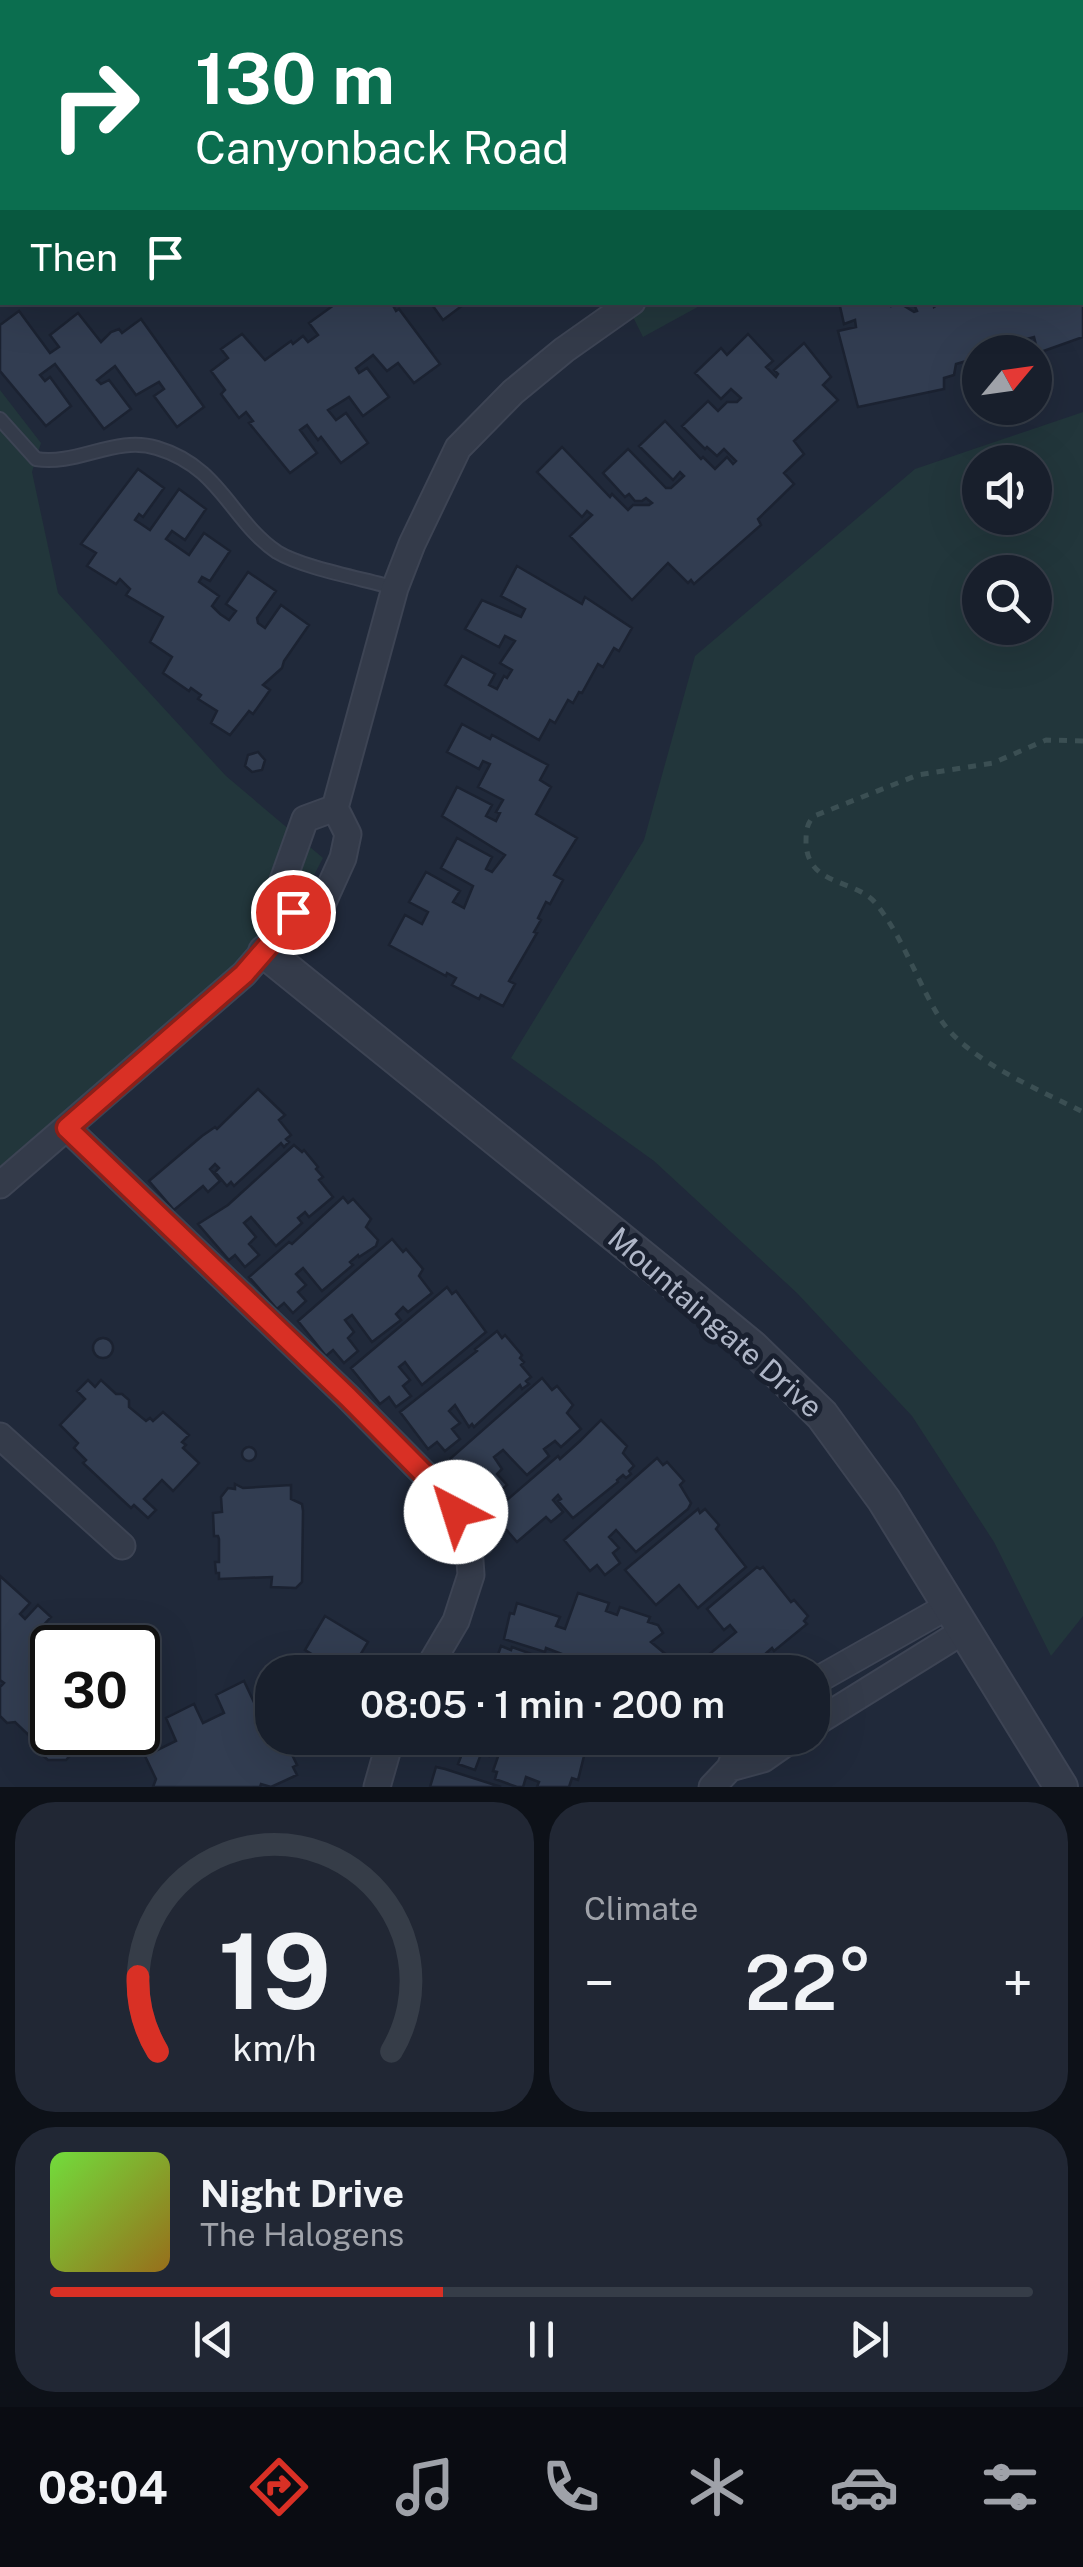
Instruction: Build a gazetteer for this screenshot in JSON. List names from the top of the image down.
{
  "streets": {
    "street": ["Mountaingate Drive"]
  },
  "north": "top right",
  "page": {
    "turn": ["130 m", "Canyonback Road"],
    "then": "Then",
    "limit": "30",
    "trip": "08:05 · 1 min · 200 m",
    "tile": "Climate",
    "heat": ["−", "22°", "+"],
    "song": ["Night Drive", "The Halogens"],
    "tabs": "08:04",
    "gauge": ["19", "km/h"]
  }
}
